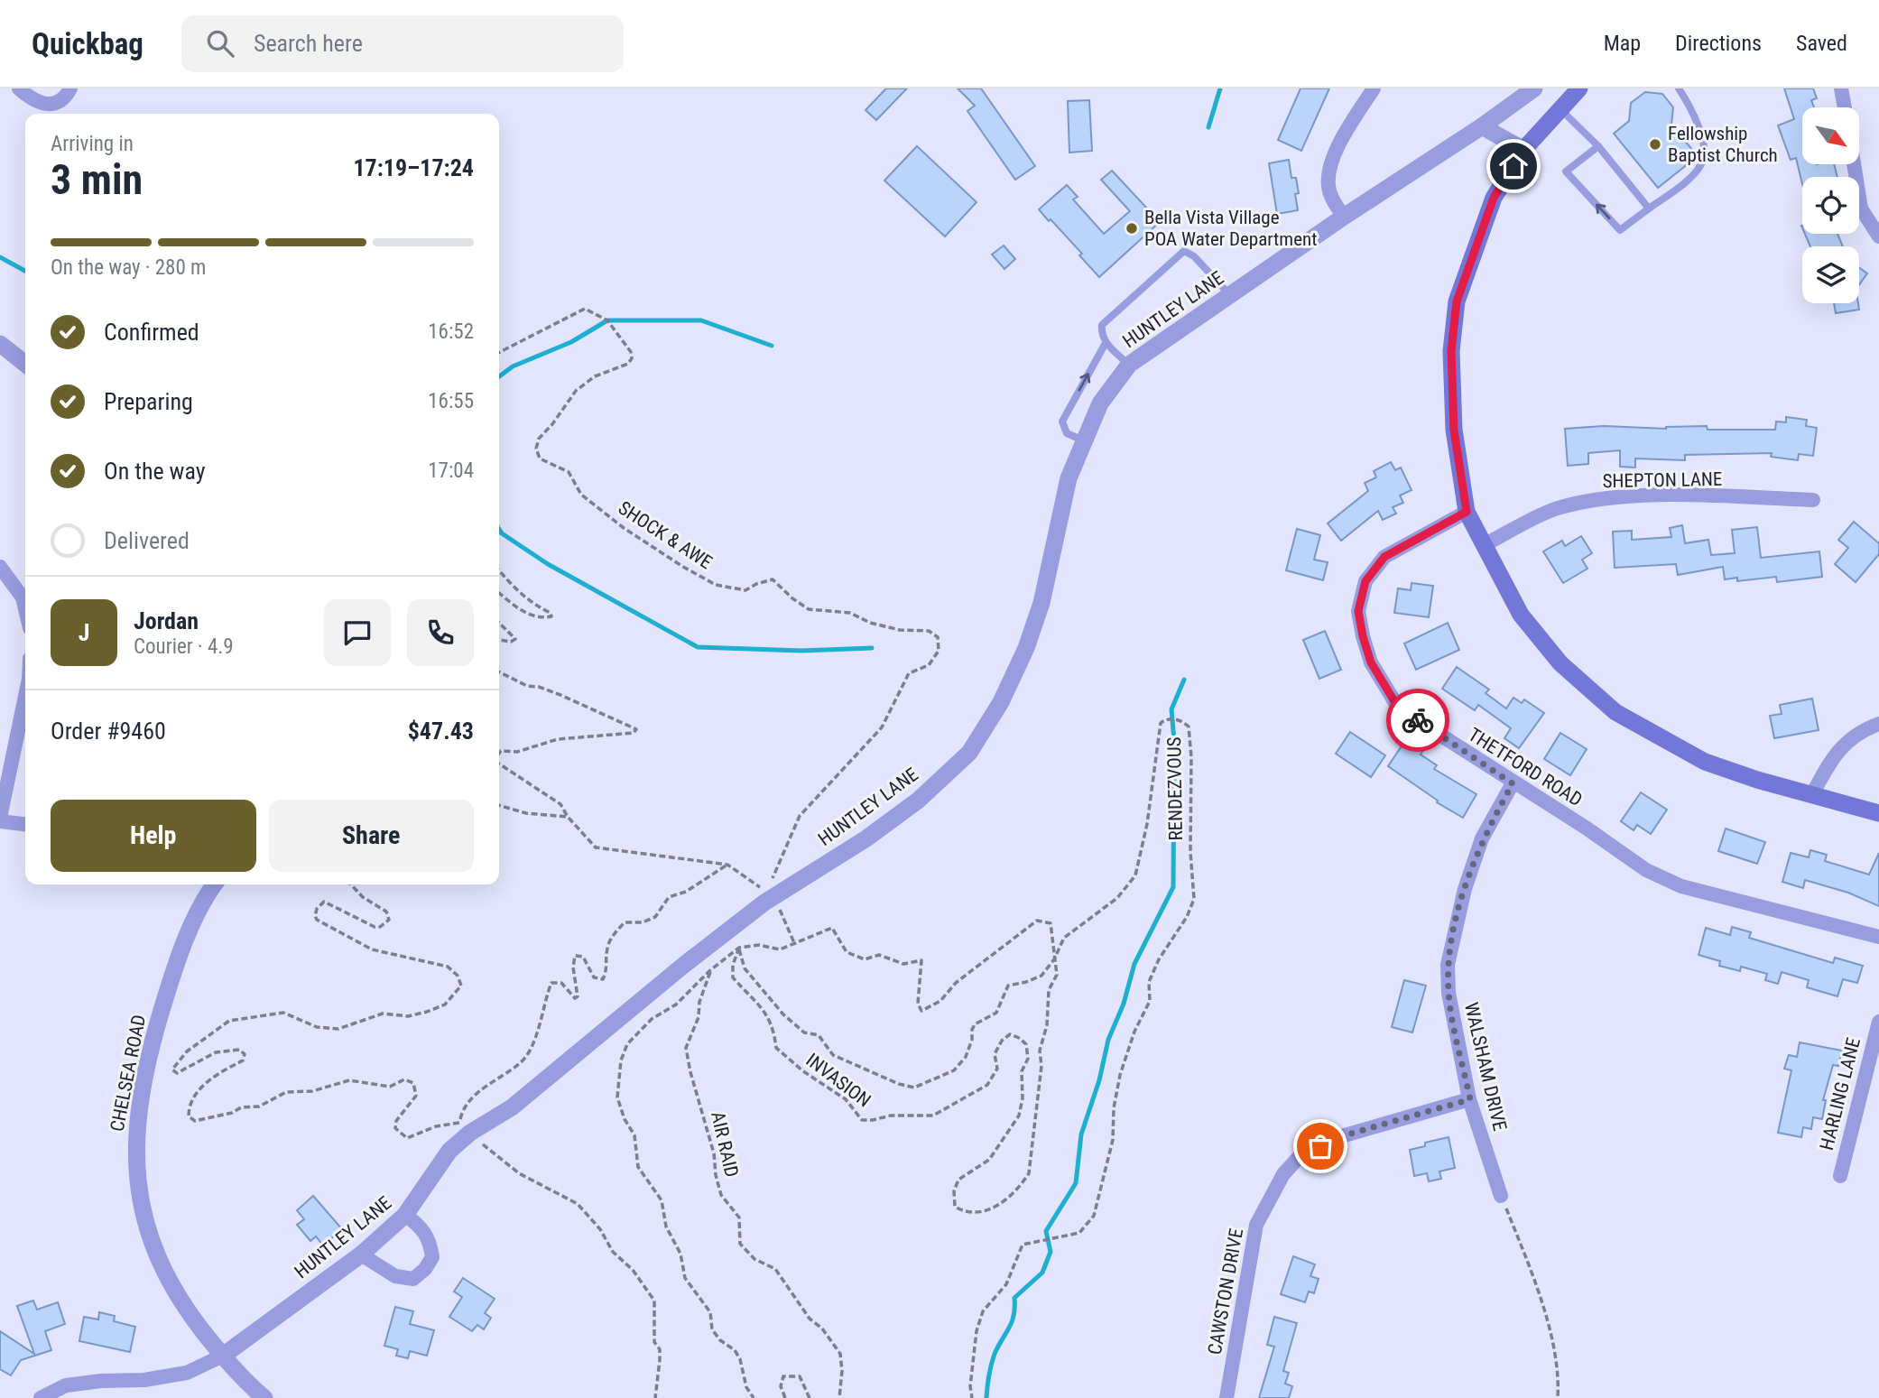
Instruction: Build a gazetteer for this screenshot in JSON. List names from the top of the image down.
{
  "streets": {
    "street": [
      "HUNTLEY LANE",
      "SHEPTON LANE",
      "THETFORD ROAD",
      "WALSHAM DRIVE",
      "CHELSEA ROAD",
      "HARLING LANE",
      "CAWSTON DRIVE"
    ],
    "path": [
      "SHOCK & AWE",
      "RENDEZVOUS",
      "INVASION",
      "AIR RAID"
    ]
  },
  "crossings": [
    ["HUNTLEY LANE", "CHELSEA ROAD"],
    ["THETFORD ROAD", "WALSHAM DRIVE"],
    ["RENDEZVOUS", "INVASION"],
    ["WALSHAM DRIVE", "CAWSTON DRIVE"]
  ],
  "places": ["Fellowship Baptist Church", "Bella Vista Village POA Water Department"],
  "north": "bottom right",
  "page": {
    "header": "Quickbag",
    "search": "Search here",
    "nav": ["Map", "Directions", "Saved"],
    "heading": ["3 min", "Arriving in", "17:19–17:24"],
    "panel": [
      "Jordan",
      "Courier · 4.9",
      "Order #9460",
      "$47.43"
    ],
    "bar": "On the way · 280 m",
    "list": [
      ["Confirmed", "16:52"],
      ["Preparing", "16:55"],
      ["On the way", "17:04"],
      "Delivered"
    ],
    "round": "J",
    "buttons": ["Help", "Share"]
  }
}
